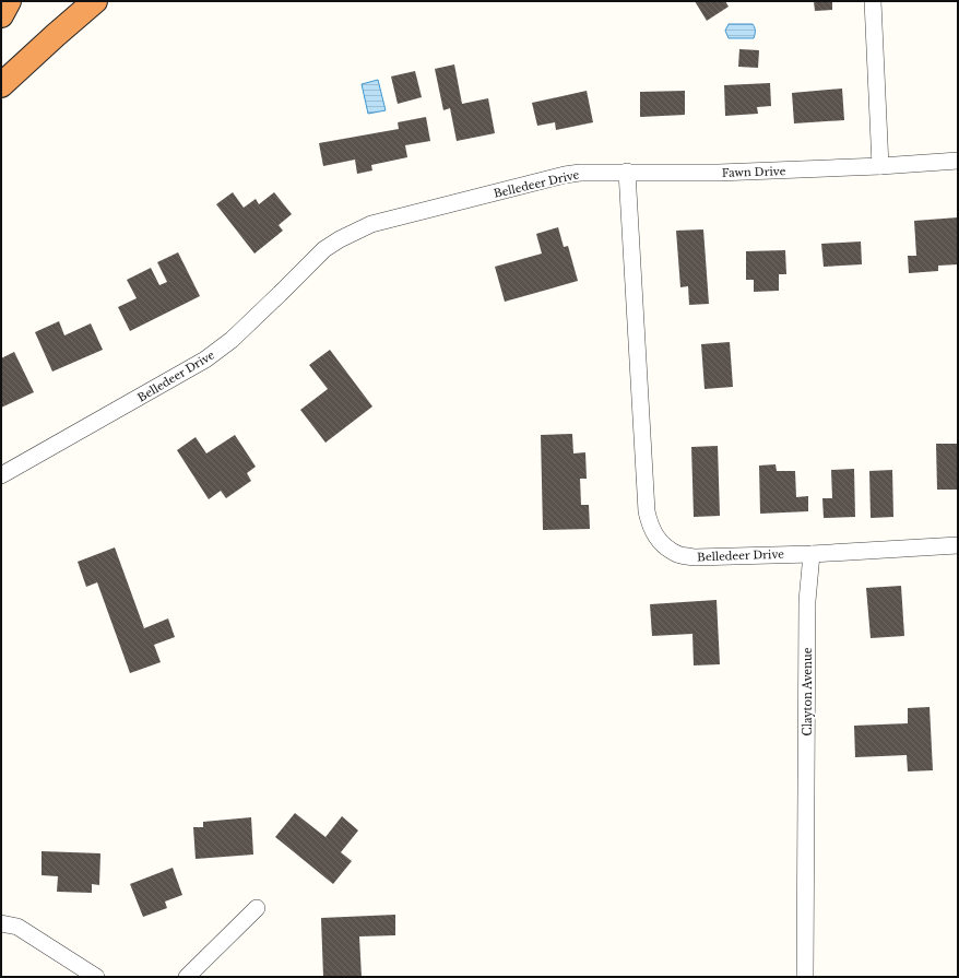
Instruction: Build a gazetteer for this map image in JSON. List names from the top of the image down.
{
  "streets": {
    "street": ["Fawn Drive", "Belledeer Drive", "Clayton Avenue"]
  },
  "crossings": [
    ["Fawn Drive", "Belledeer Drive"],
    ["Belledeer Drive", "Clayton Avenue"]
  ]
}
